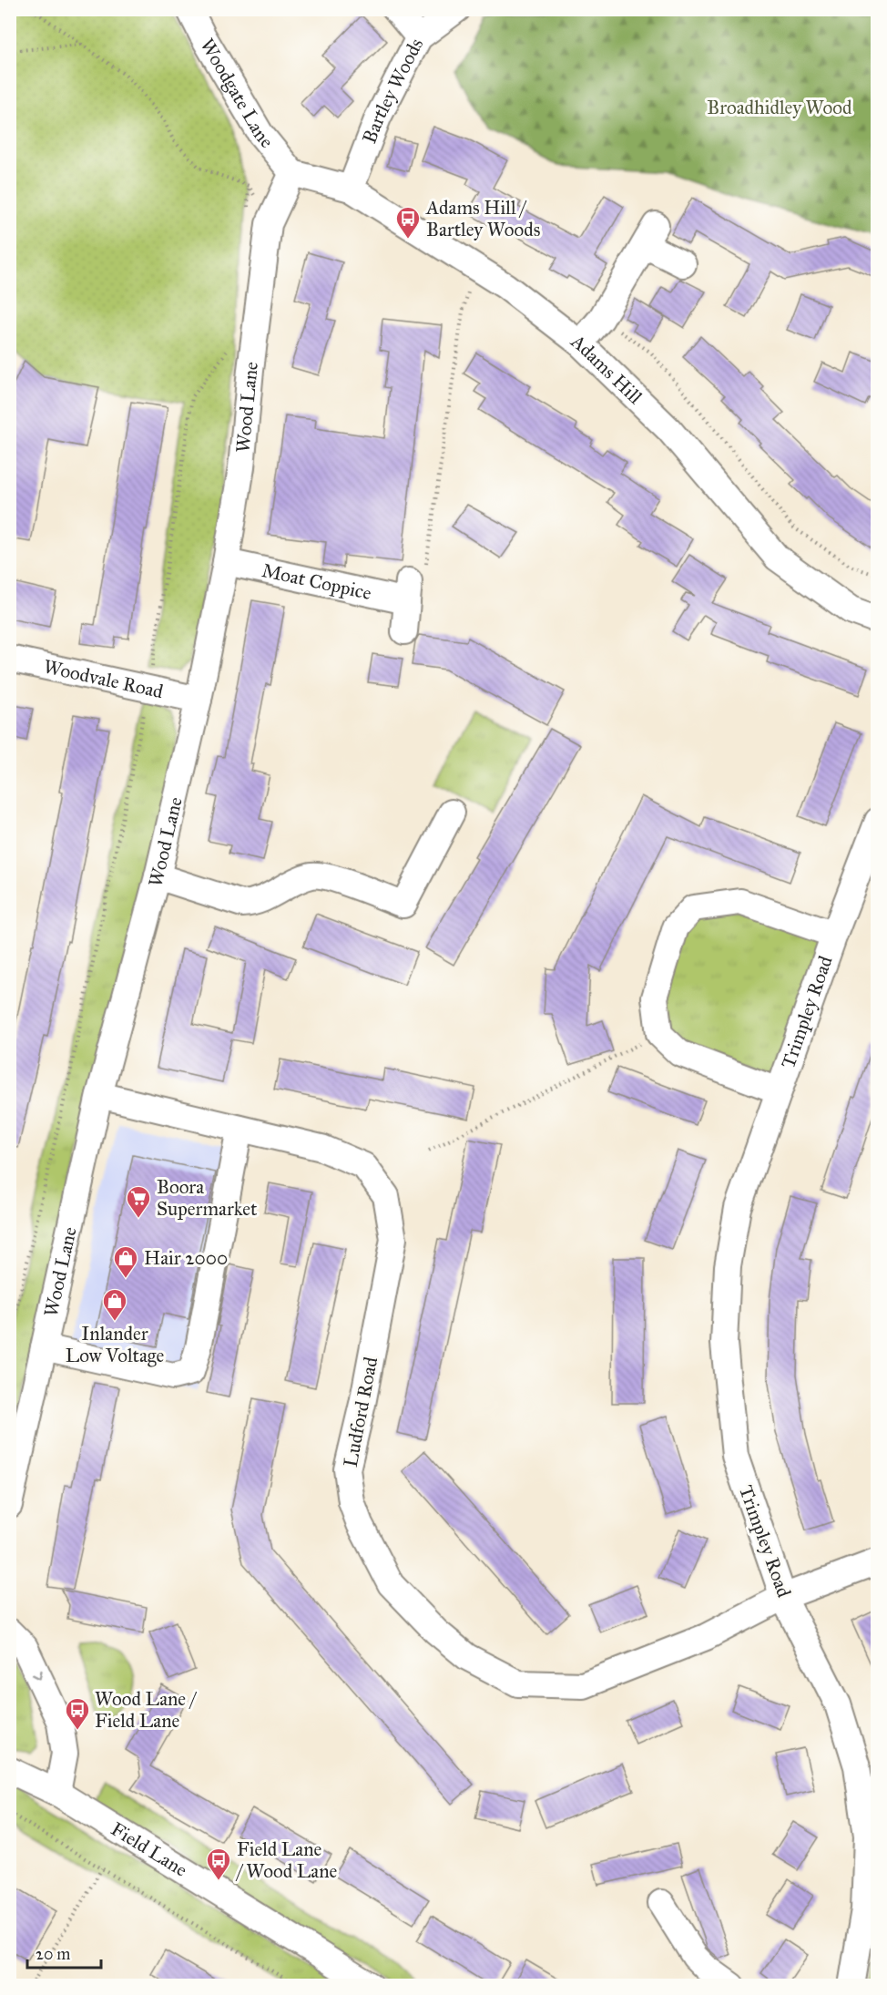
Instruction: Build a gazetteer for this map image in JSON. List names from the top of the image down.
{
  "streets": {
    "street": [
      "Bartley Woods",
      "Woodgate Lane",
      "Adams Hill",
      "Wood Lane",
      "Moat Coppice",
      "Woodvale Road",
      "Trimpley Road",
      "Ludford Road",
      "Field Lane"
    ]
  },
  "crossings": [
    ["Bartley Woods", "Adams Hill"],
    ["Woodgate Lane", "Adams Hill"],
    ["Woodgate Lane", "Wood Lane"],
    ["Adams Hill", "Wood Lane"],
    ["Wood Lane", "Moat Coppice"],
    ["Wood Lane", "Woodvale Road"],
    ["Wood Lane", "Ludford Road"],
    ["Trimpley Road", "Ludford Road"]
  ],
  "parks": ["Broadhidley Wood"],
  "places": {
    "bus stop": ["Adams Hill / Bartley Woods", "Wood Lane / Field Lane", "Field Lane / Wood Lane"],
    "supermarket": ["Boora Supermarket"],
    "shop": ["Hair 2000", "Inlander Low Voltage"]
  },
  "scale_bar": "20 m"
}
